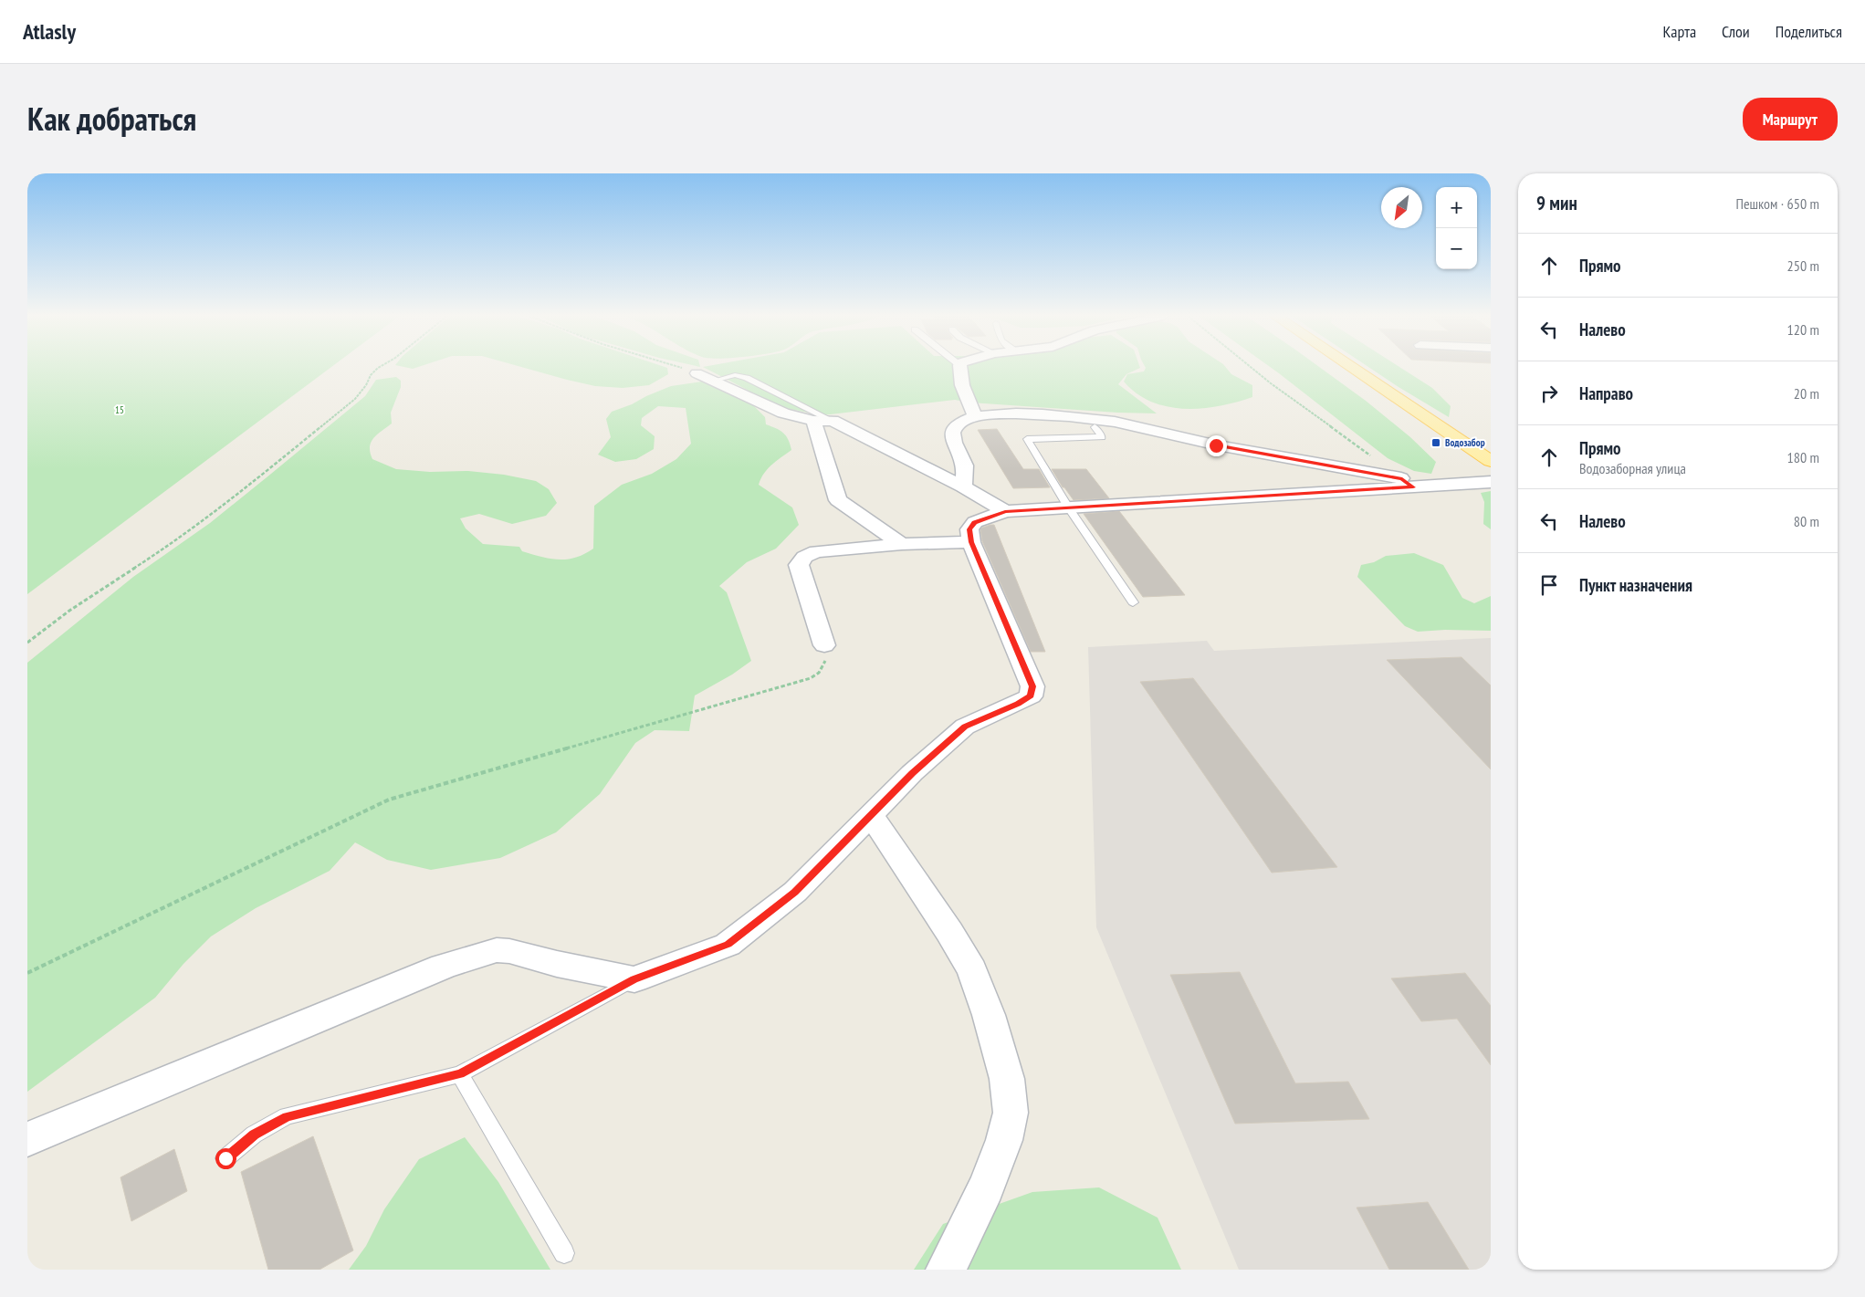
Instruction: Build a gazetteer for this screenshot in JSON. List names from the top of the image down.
{
  "parks": ["15"],
  "places": {
    "transit": ["Водозабор"]
  },
  "north": "bottom left",
  "page": {
    "header": "Atlasly",
    "nav": ["Карта", "Слои", "Поделиться"],
    "title": "Как добраться",
    "buttons": "Маршрут",
    "heading": ["9 мин", "Пешком · 650 m"],
    "map_buttons": ["+", "−"],
    "list": [
      ["Прямо", "250 m"],
      ["Налево", "120 m"],
      ["Направо", "20 m"],
      ["Прямо", "Водозаборная улица", "180 m"],
      ["Налево", "80 m"],
      "Пункт назначения"
    ]
  }
}
